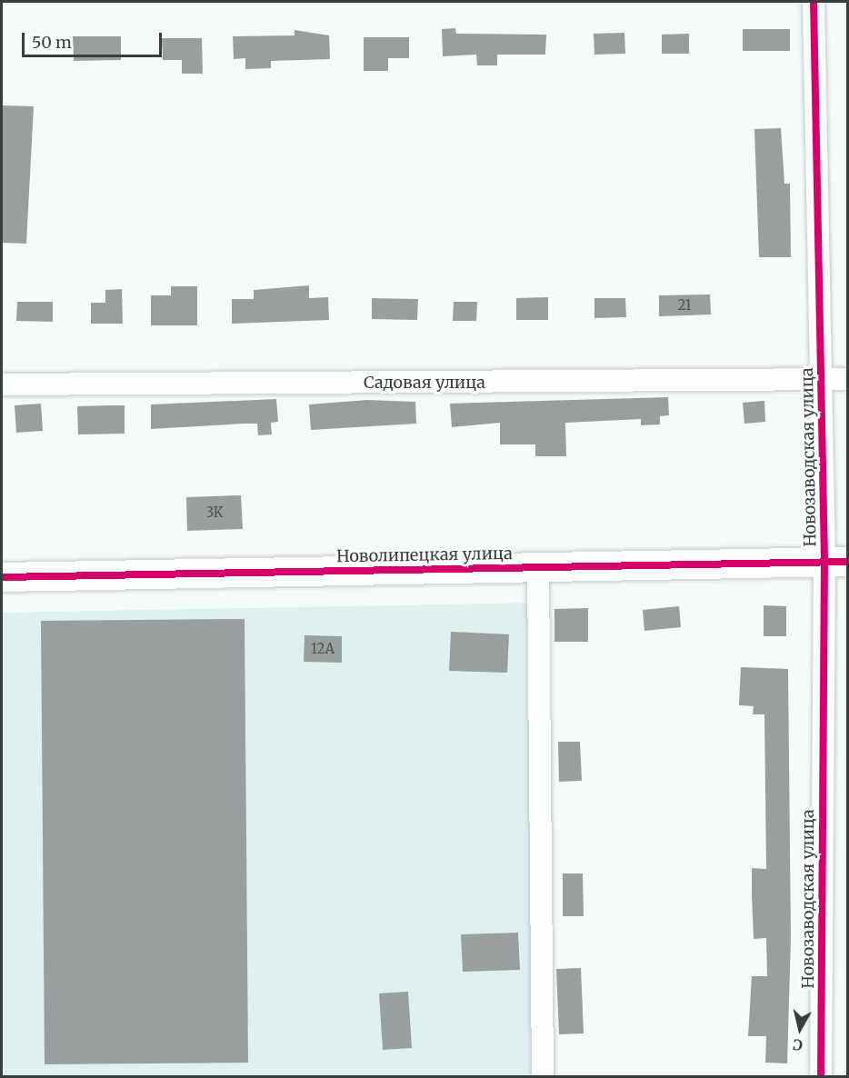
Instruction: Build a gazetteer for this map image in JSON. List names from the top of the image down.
{
  "streets": {
    "street": ["Садовая улица", "Новозаводская улица", "Новолипецкая улица"]
  },
  "crossings": [
    ["Садовая улица", "Новозаводская улица"],
    ["Новозаводская улица", "Новолипецкая улица"]
  ],
  "house_numbers": ["21", "3К", "12А"],
  "scale_bar": "50 m",
  "north": "bottom"
}
